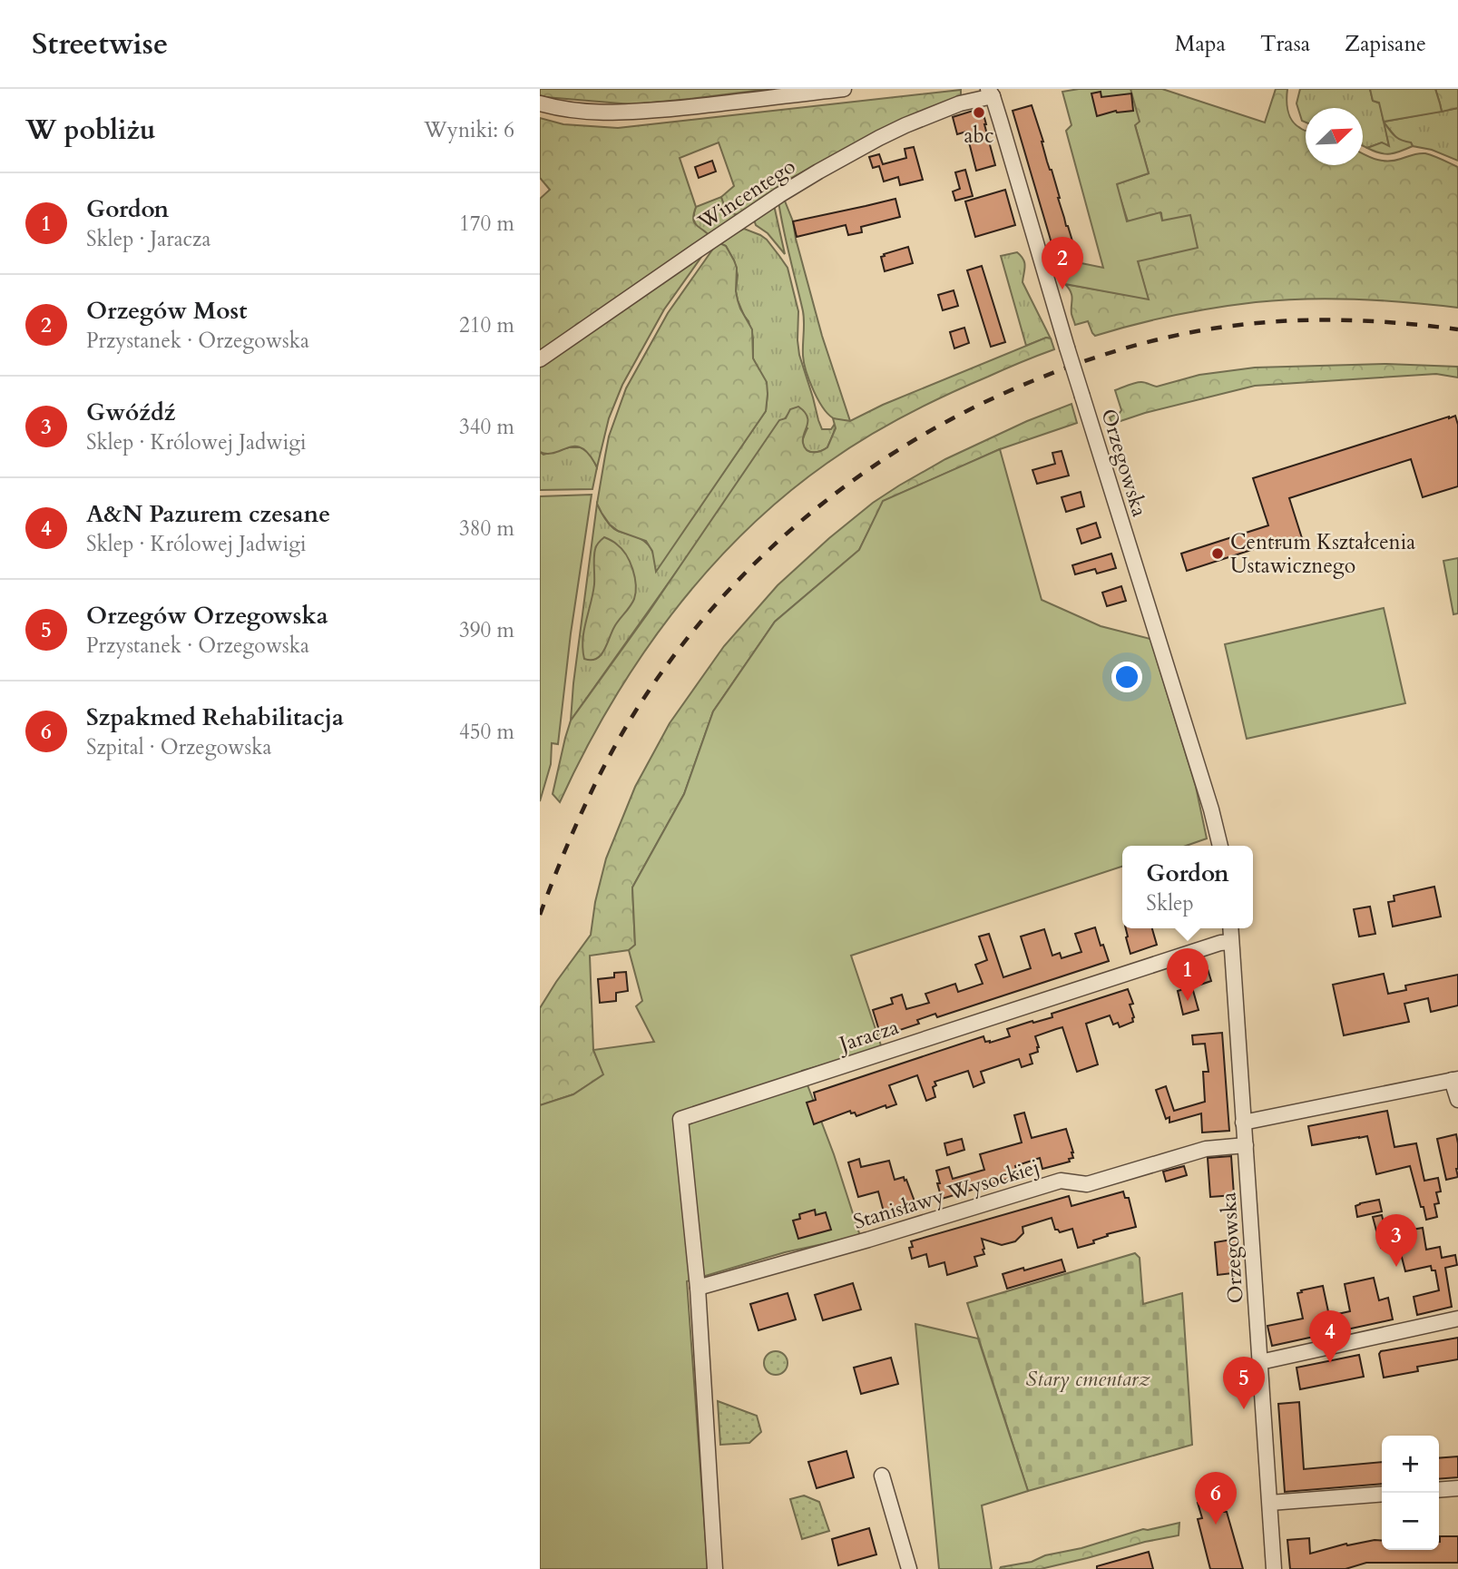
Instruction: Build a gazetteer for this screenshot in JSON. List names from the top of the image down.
{
  "streets": {
    "street": [
      "Wincentego",
      "Orzegowska",
      "Jaracza",
      "Stanisławy Wysockiej"
    ]
  },
  "crossings": [
    ["Wincentego", "Orzegowska"],
    ["Orzegowska", "Jaracza"],
    ["Orzegowska", "Stanisławy Wysockiej"],
    ["Jaracza", "Stanisławy Wysockiej"]
  ],
  "parks": ["Stary cmentarz"],
  "places": ["abc", "Centrum Kształcenia Ustawicznego"],
  "north": "top right",
  "page": {
    "header": "Streetwise",
    "nav": ["Mapa", "Trasa", "Zapisane"],
    "heading": ["W pobliżu", "Wyniki: 6"],
    "list": [
      {
        "mark": "1",
        "name": "Gordon",
        "note": "Sklep · Jaracza",
        "value": "170 m"
      },
      {
        "mark": "2",
        "name": "Orzegów Most",
        "note": "Przystanek · Orzegowska",
        "value": "210 m"
      },
      {
        "mark": "3",
        "name": "Gwóźdź",
        "note": "Sklep · Królowej Jadwigi",
        "value": "340 m"
      },
      {
        "mark": "4",
        "name": "A&N Pazurem czesane",
        "note": "Sklep · Królowej Jadwigi",
        "value": "380 m"
      },
      {
        "mark": "5",
        "name": "Orzegów Orzegowska",
        "note": "Przystanek · Orzegowska",
        "value": "390 m"
      },
      {
        "mark": "6",
        "name": "Szpakmed Rehabilitacja",
        "note": "Szpital · Orzegowska",
        "value": "450 m"
      }
    ],
    "pins": [
      "2",
      "1",
      "3",
      "4",
      "5",
      "6"
    ],
    "popup": ["Gordon", "Sklep"],
    "map_buttons": ["+", "−"]
  }
}
